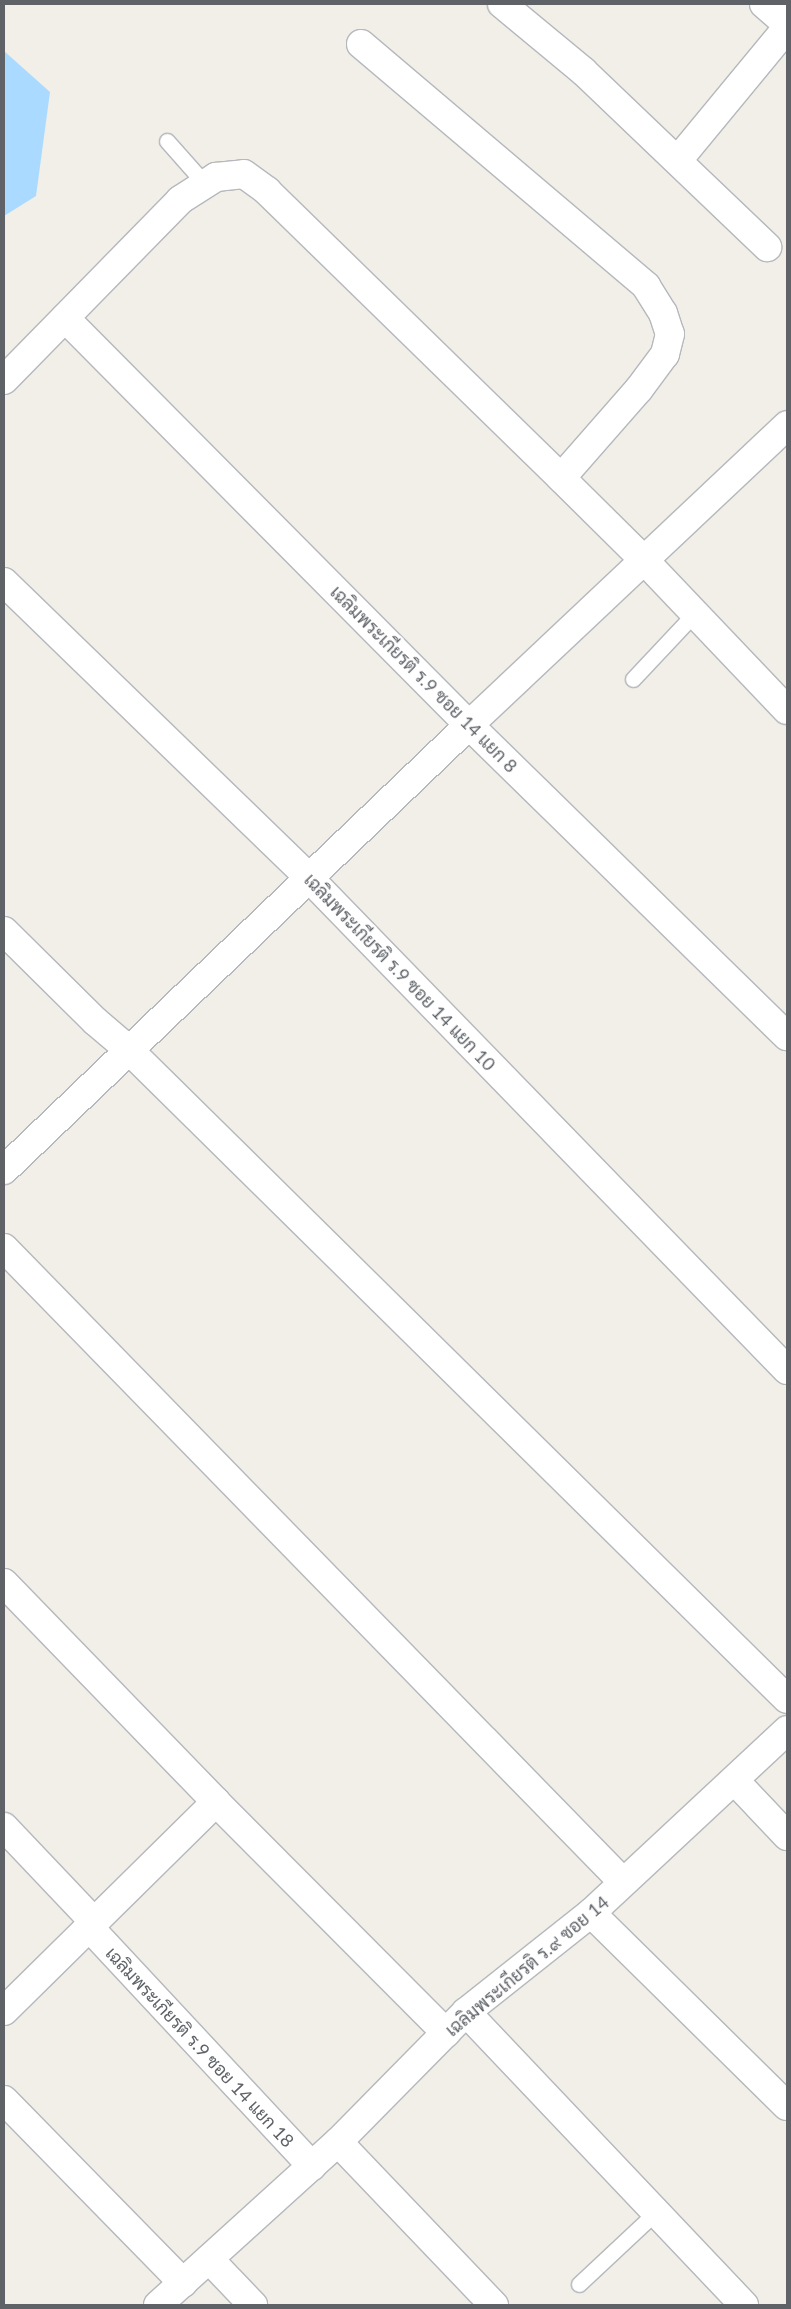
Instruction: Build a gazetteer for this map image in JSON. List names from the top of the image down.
{
  "streets": {
    "street": [
      "เฉลิมพระเกียรติ ร.9 ซอย 14 แยก 8",
      "เฉลิมพระเกียรติ ร.9 ซอย 14 แยก 10",
      "เฉลิมพระเกียรติ ร.๙ ซอย 14",
      "เฉลิมพระเกียรติ ร.9 ซอย 14 แยก 18"
    ]
  },
  "crossings": [
    ["เฉลิมพระเกียรติ ร.๙ ซอย 14", "เฉลิมพระเกียรติ ร.9 ซอย 14 แยก 18"]
  ]
}
